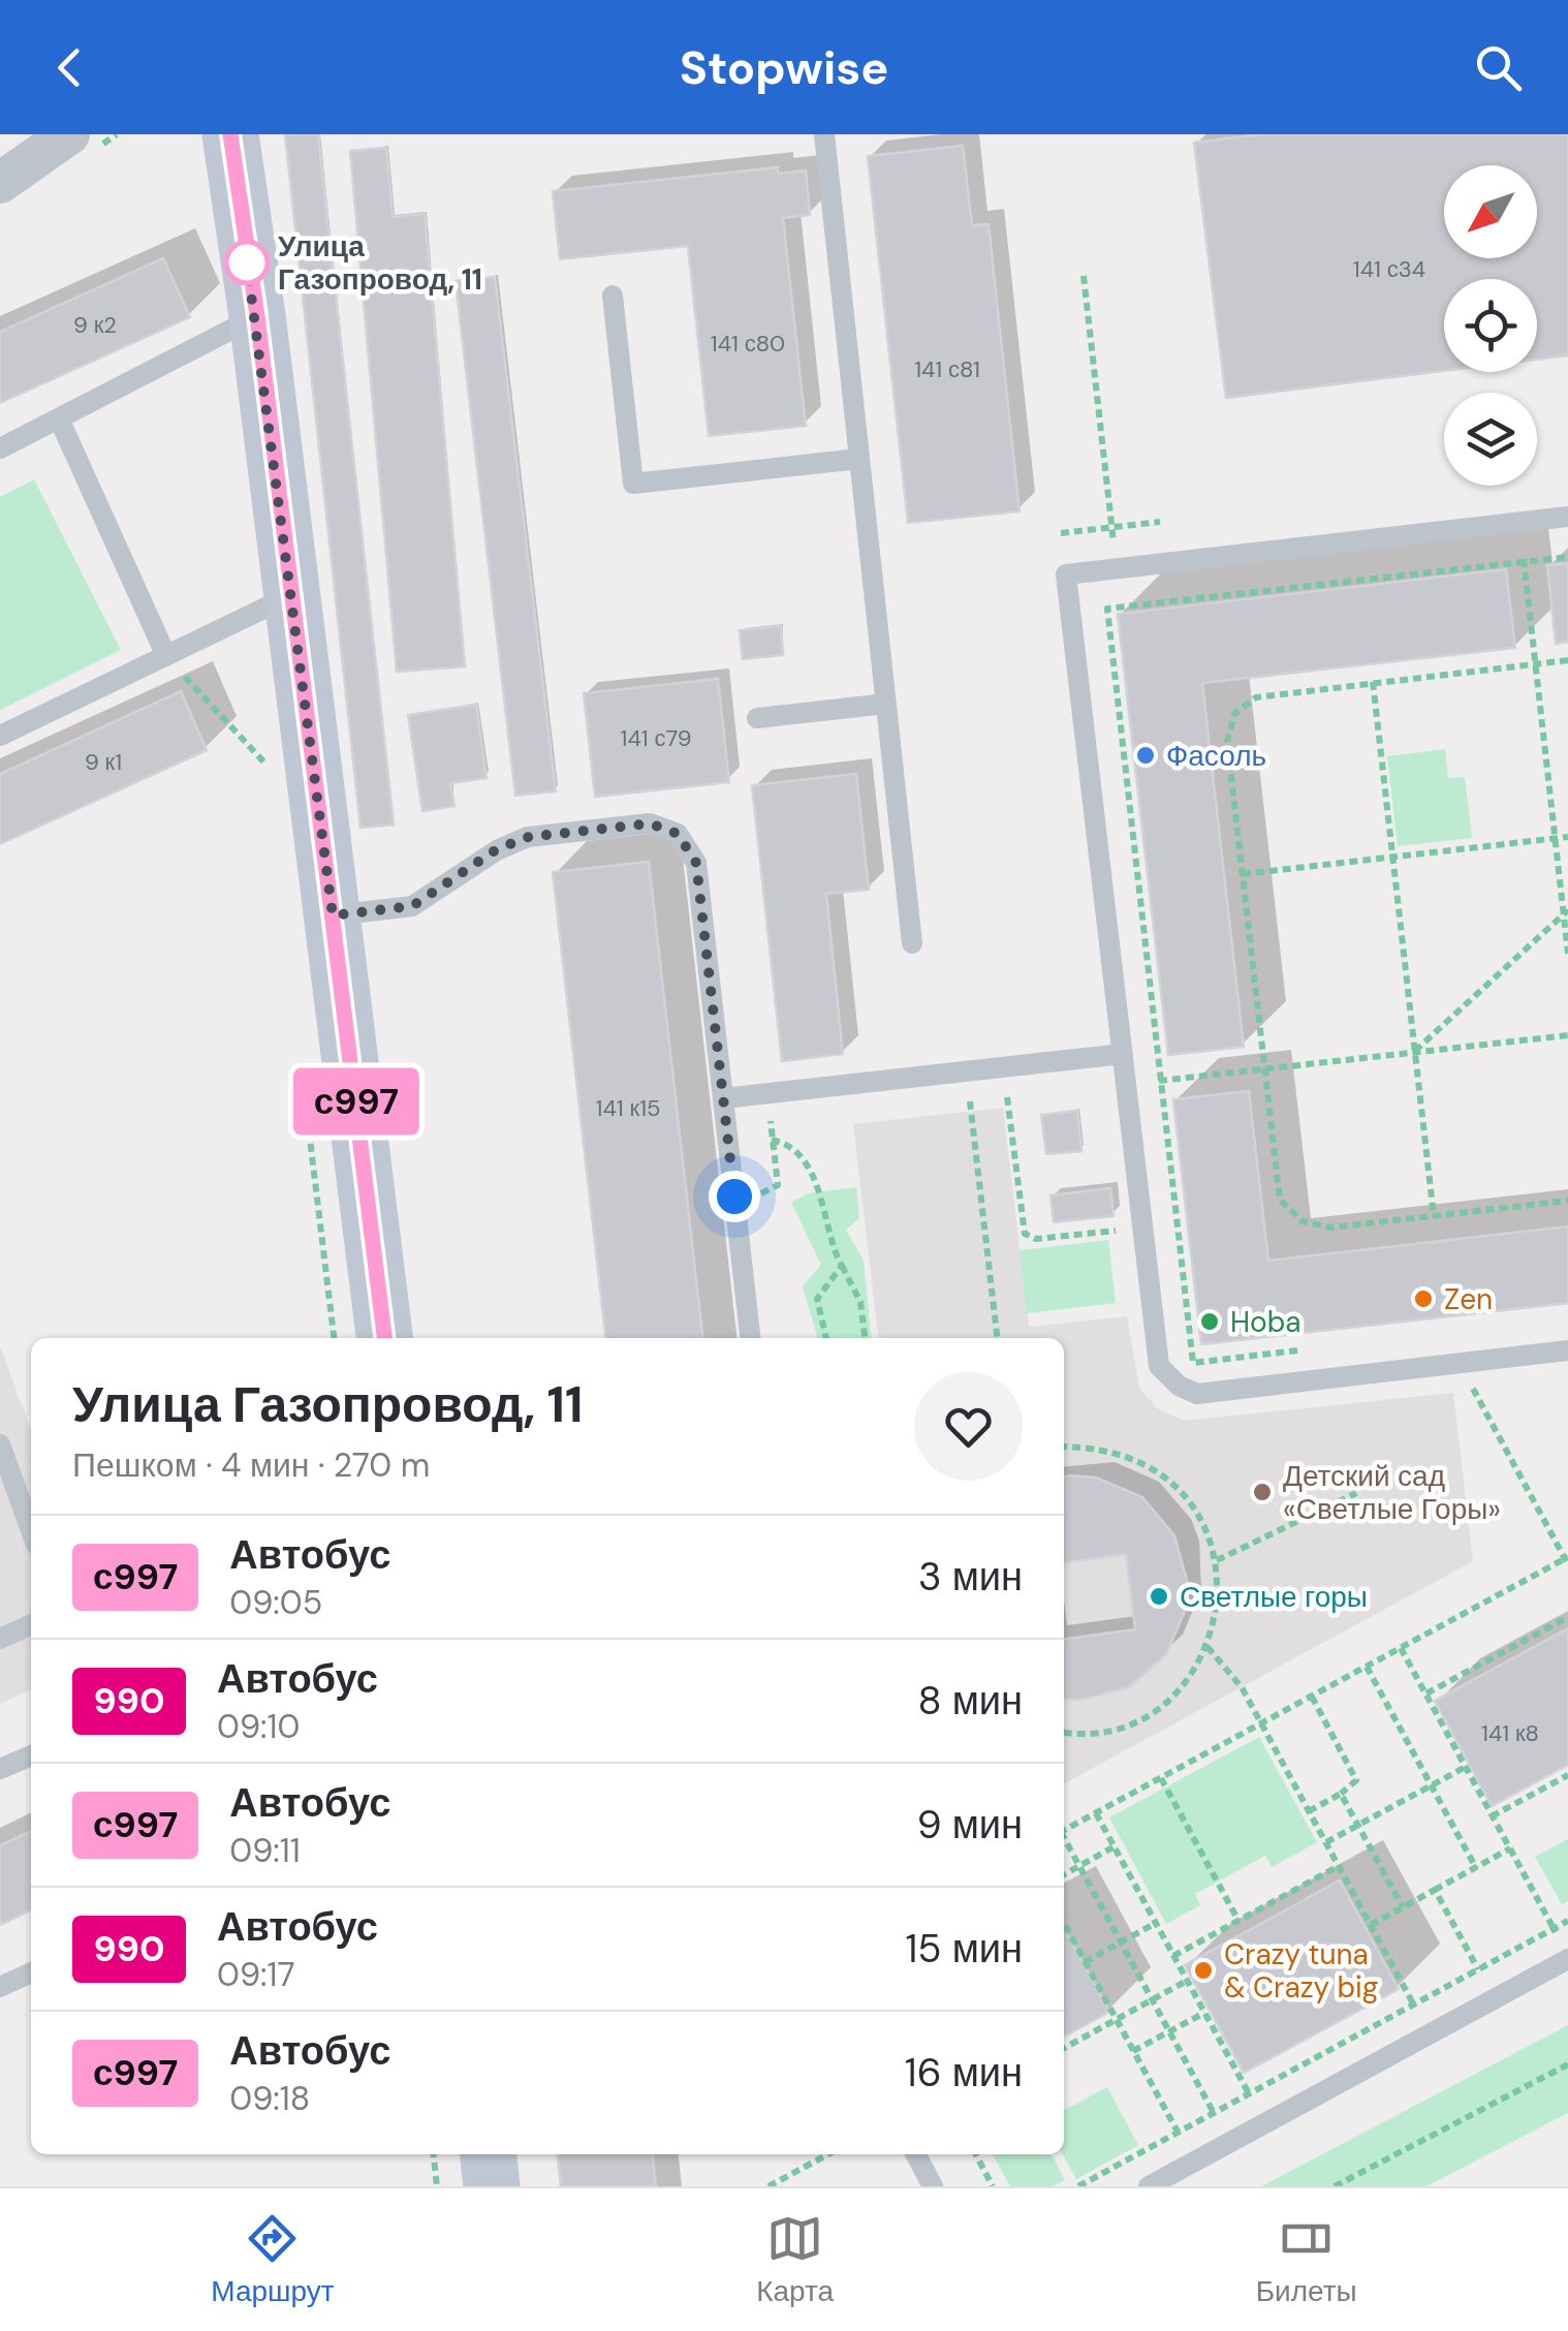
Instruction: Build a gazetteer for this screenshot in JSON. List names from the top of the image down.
{
  "places": [
    "Улица Газопровод, 11",
    "Фасоль",
    "Zen",
    "Hoba",
    "Детский сад «Светлые Горы»",
    "Светлые горы",
    "Crazy tuna & Crazy big"
  ],
  "lines": ["bus line с997"],
  "house_numbers": [
    "141 с34",
    "9 к2",
    "141 с80",
    "141 с81",
    "141 с79",
    "9 к1",
    "141 к15",
    "141 к8"
  ],
  "north": "bottom left",
  "page": {
    "header": "Stopwise",
    "on_map": "с997",
    "heading": ["Улица Газопровод, 11", "Пешком · 4 мин · 270 m"],
    "list": [
      {
        "mark": "с997",
        "name": "Автобус",
        "note": "09:05",
        "value": "3 мин"
      },
      {
        "mark": "990",
        "name": "Автобус",
        "note": "09:10",
        "value": "8 мин"
      },
      {
        "mark": "с997",
        "name": "Автобус",
        "note": "09:11",
        "value": "9 мин"
      },
      {
        "mark": "990",
        "name": "Автобус",
        "note": "09:17",
        "value": "15 мин"
      },
      {
        "mark": "с997",
        "name": "Автобус",
        "note": "09:18",
        "value": "16 мин"
      }
    ],
    "tabs": ["Маршрут", "Карта", "Билеты"]
  }
}
